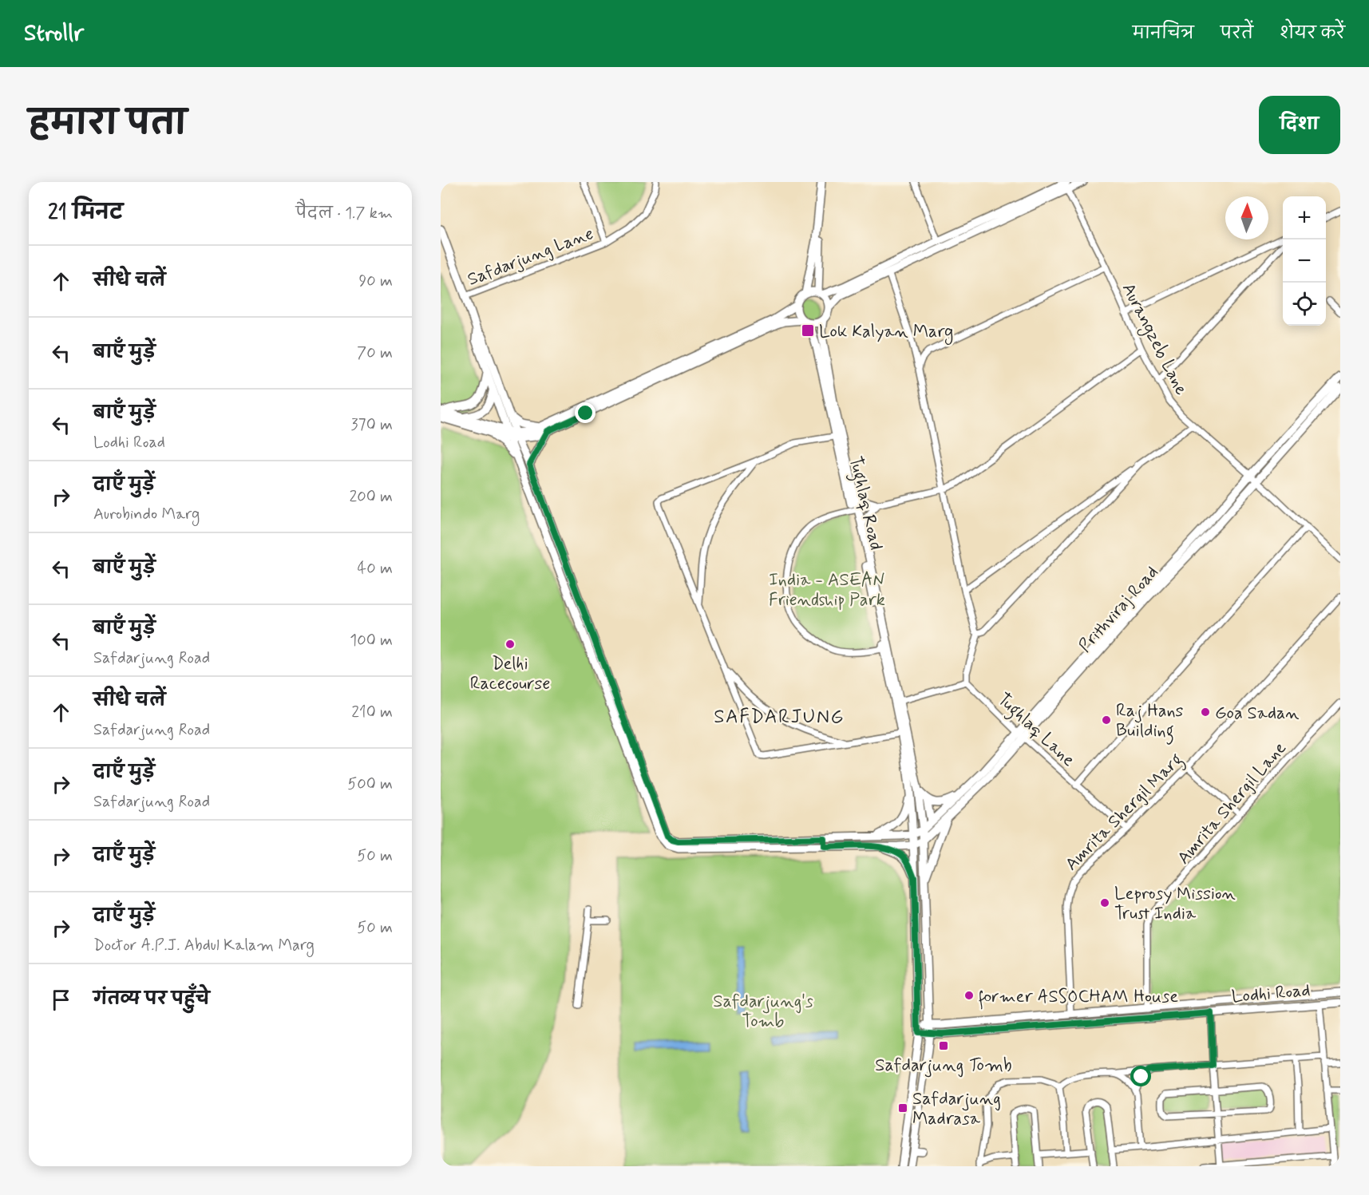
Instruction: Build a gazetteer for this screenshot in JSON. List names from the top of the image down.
{
  "streets": {
    "main road": ["Tughlaq Road", "Prithviraj Road", "Lodhi Road"],
    "street": [
      "Safdarjung Lane",
      "Aurangzeb Lane",
      "Tughlaq Lane",
      "Amrita Shergil Lane",
      "Amrita Shergil Marg"
    ]
  },
  "crossings": [
    ["Aurangzeb Lane", "Prithviraj Road"],
    ["Tughlaq Road", "Prithviraj Road"],
    ["Tughlaq Road", "Lodhi Road"],
    ["Prithviraj Road", "Tughlaq Lane"],
    ["Tughlaq Lane", "Amrita Shergil Marg"],
    ["Amrita Shergil Lane", "Lodhi Road"],
    ["Amrita Shergil Marg", "Lodhi Road"]
  ],
  "districts": ["SAFDARJUNG"],
  "parks": ["India - ASEAN Friendship Park", "Safdarjung's Tomb"],
  "places": {
    "transit": ["Lok Kalyan Marg", "Safdarjung Tomb", "Safdarjung Madrasa"],
    "other": [
      "Delhi Racecourse",
      "Goa Sadan",
      "Raj Hans Building",
      "Leprosy Mission Trust India",
      "former ASSOCHAM House"
    ]
  },
  "north": "top",
  "page": {
    "header": "Strollr",
    "nav": ["मानचित्र", "परतें", "शेयर करें"],
    "title": "हमारा पता",
    "buttons": "दिशा",
    "heading": ["21 मिनट", "पैदल · 1.7 km"],
    "map_buttons": ["+", "−"],
    "list": [
      ["सीधे चलें", "90 m"],
      ["बाएँ मुड़ें", "70 m"],
      ["बाएँ मुड़ें", "Lodhi Road", "370 m"],
      ["दाएँ मुड़ें", "Aurobindo Marg", "200 m"],
      ["बाएँ मुड़ें", "40 m"],
      ["बाएँ मुड़ें", "Safdarjung Road", "100 m"],
      ["सीधे चलें", "Safdarjung Road", "210 m"],
      ["दाएँ मुड़ें", "Safdarjung Road", "500 m"],
      ["दाएँ मुड़ें", "50 m"],
      ["दाएँ मुड़ें", "Doctor A.P.J. Abdul Kalam Marg", "50 m"],
      "गंतव्य पर पहुँचे"
    ]
  }
}
